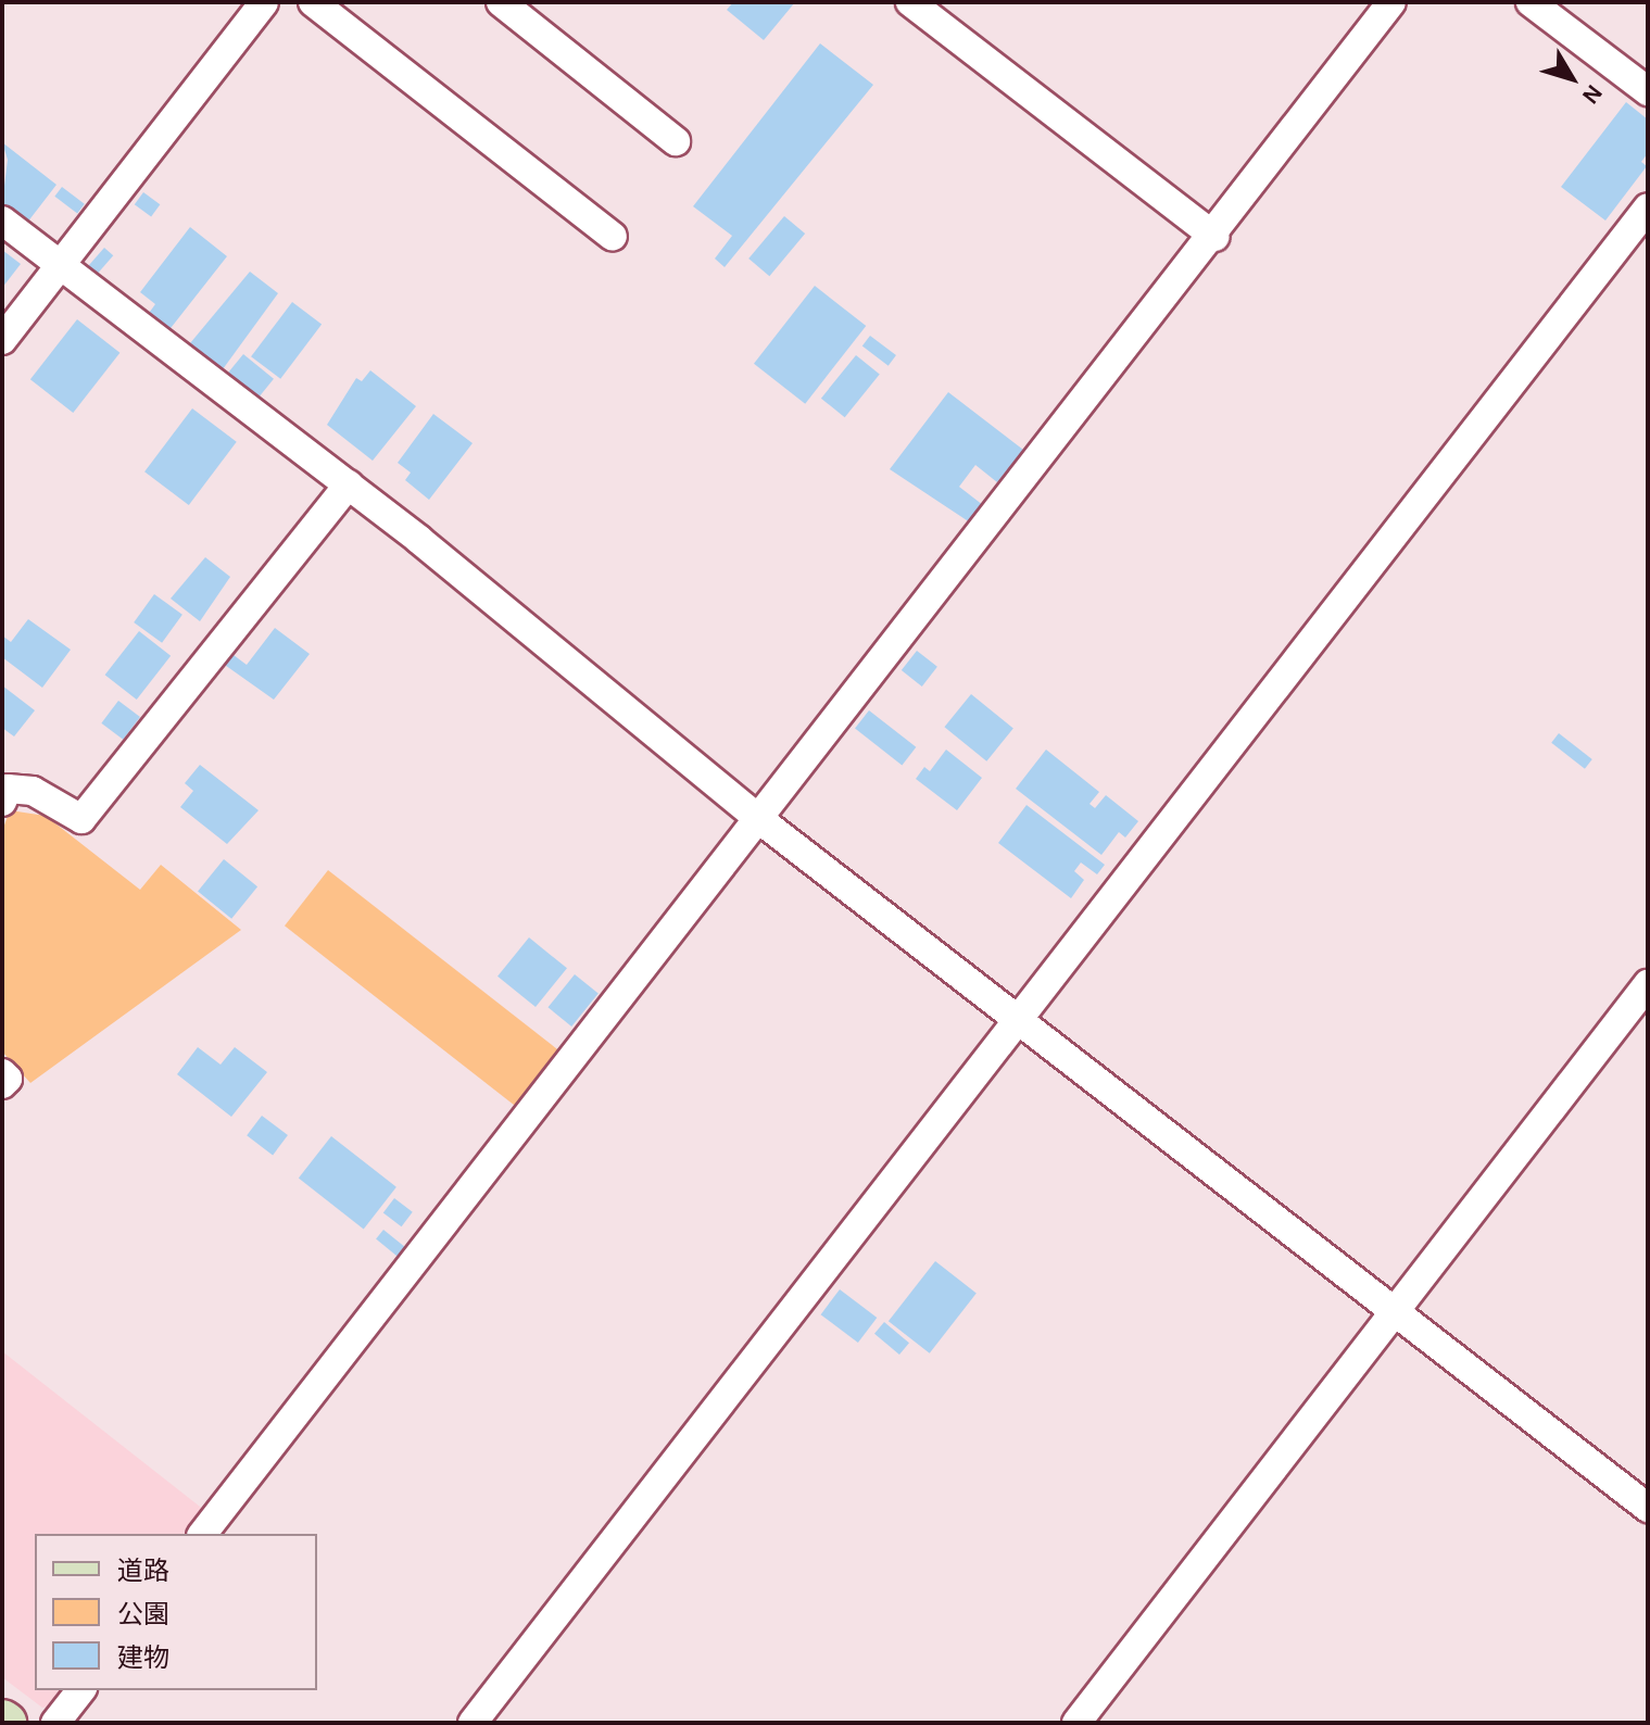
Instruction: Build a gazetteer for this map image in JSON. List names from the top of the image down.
{
  "legend": ["道路", "公園", "建物"],
  "north": "bottom right"
}
